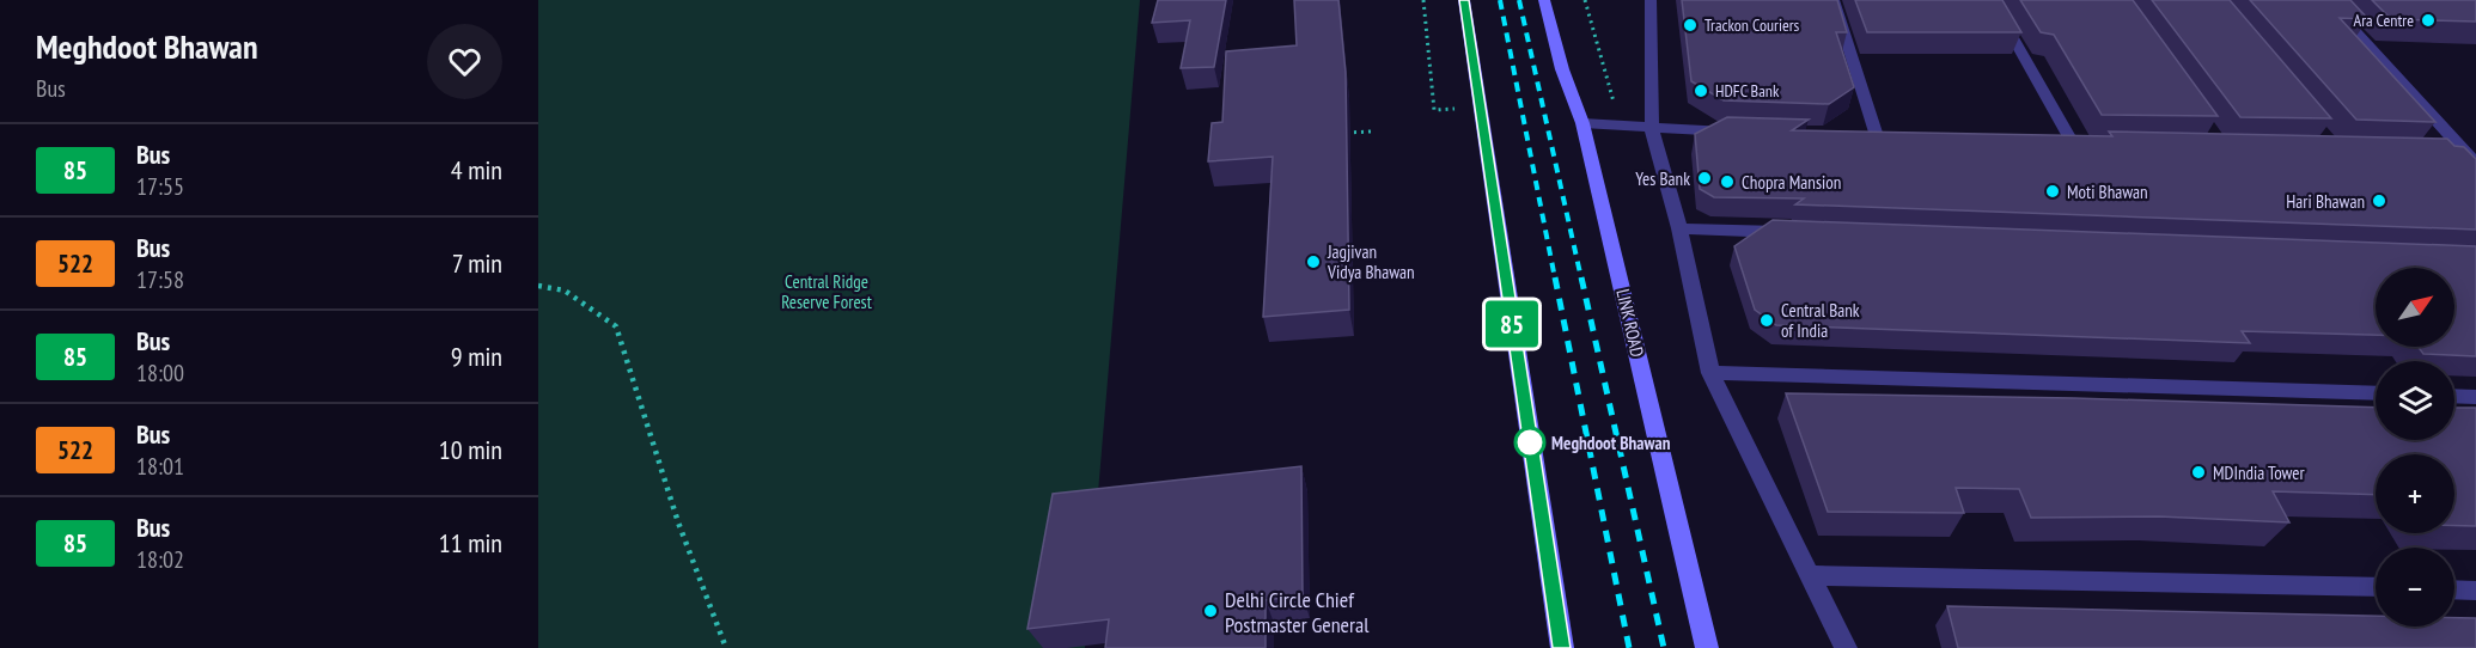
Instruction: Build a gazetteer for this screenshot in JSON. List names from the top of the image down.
{
  "streets": {
    "main road": ["LINK ROAD"]
  },
  "parks": ["Central Ridge Reserve Forest"],
  "places": [
    "Ara Centre",
    "Trackon Couriers",
    "HDFC Bank",
    "Yes Bank",
    "Chopra Mansion",
    "Moti Bhawan",
    "Hari Bhawan",
    "Jagjivan Vidya Bhawan",
    "Central Bank of India",
    "Meghdoot Bhawan",
    "MDIndia Tower",
    "Delhi Circle Chief Postmaster General"
  ],
  "lines": ["bus line 85"],
  "north": "top right",
  "page": {
    "heading": ["Meghdoot Bhawan", "Bus"],
    "on_map": "85",
    "list": [
      {
        "mark": "85",
        "name": "Bus",
        "note": "17:55",
        "value": "4 min"
      },
      {
        "mark": "522",
        "name": "Bus",
        "note": "17:58",
        "value": "7 min"
      },
      {
        "mark": "85",
        "name": "Bus",
        "note": "18:00",
        "value": "9 min"
      },
      {
        "mark": "522",
        "name": "Bus",
        "note": "18:01",
        "value": "10 min"
      },
      {
        "mark": "85",
        "name": "Bus",
        "note": "18:02",
        "value": "11 min"
      }
    ],
    "map_buttons": ["+", "−"]
  }
}
